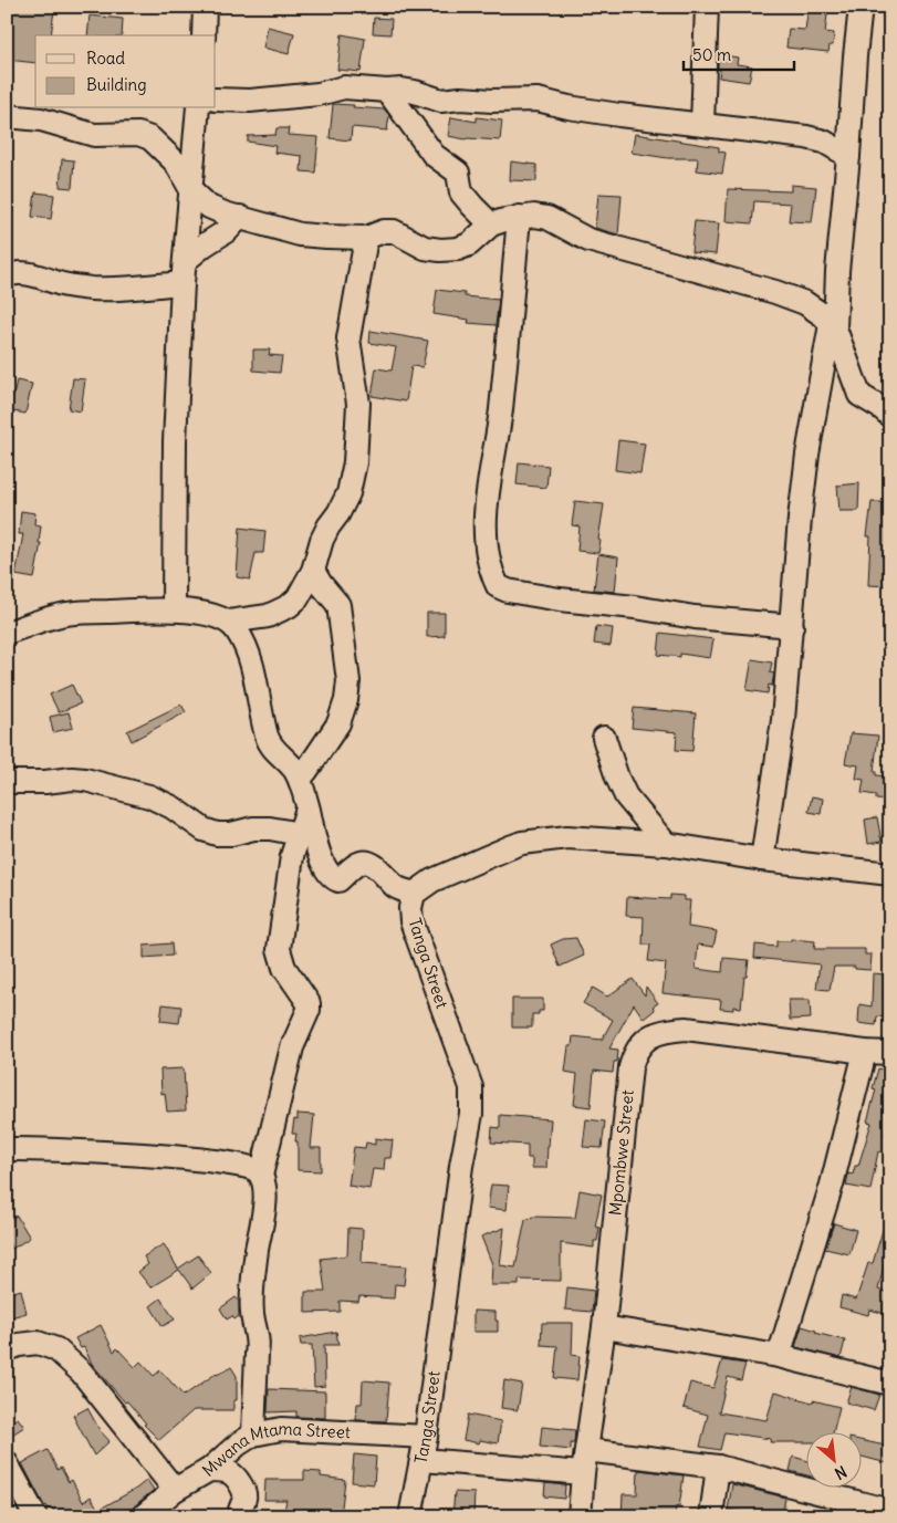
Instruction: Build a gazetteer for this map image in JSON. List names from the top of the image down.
{
  "streets": {
    "street": ["Tanga Street", "Mpombwe Street", "Mwana Mtama Street"]
  },
  "crossings": [
    ["Tanga Street", "Mwana Mtama Street"]
  ],
  "legend": ["Road", "Building"],
  "scale_bar": "50 m",
  "north": "bottom right"
}
